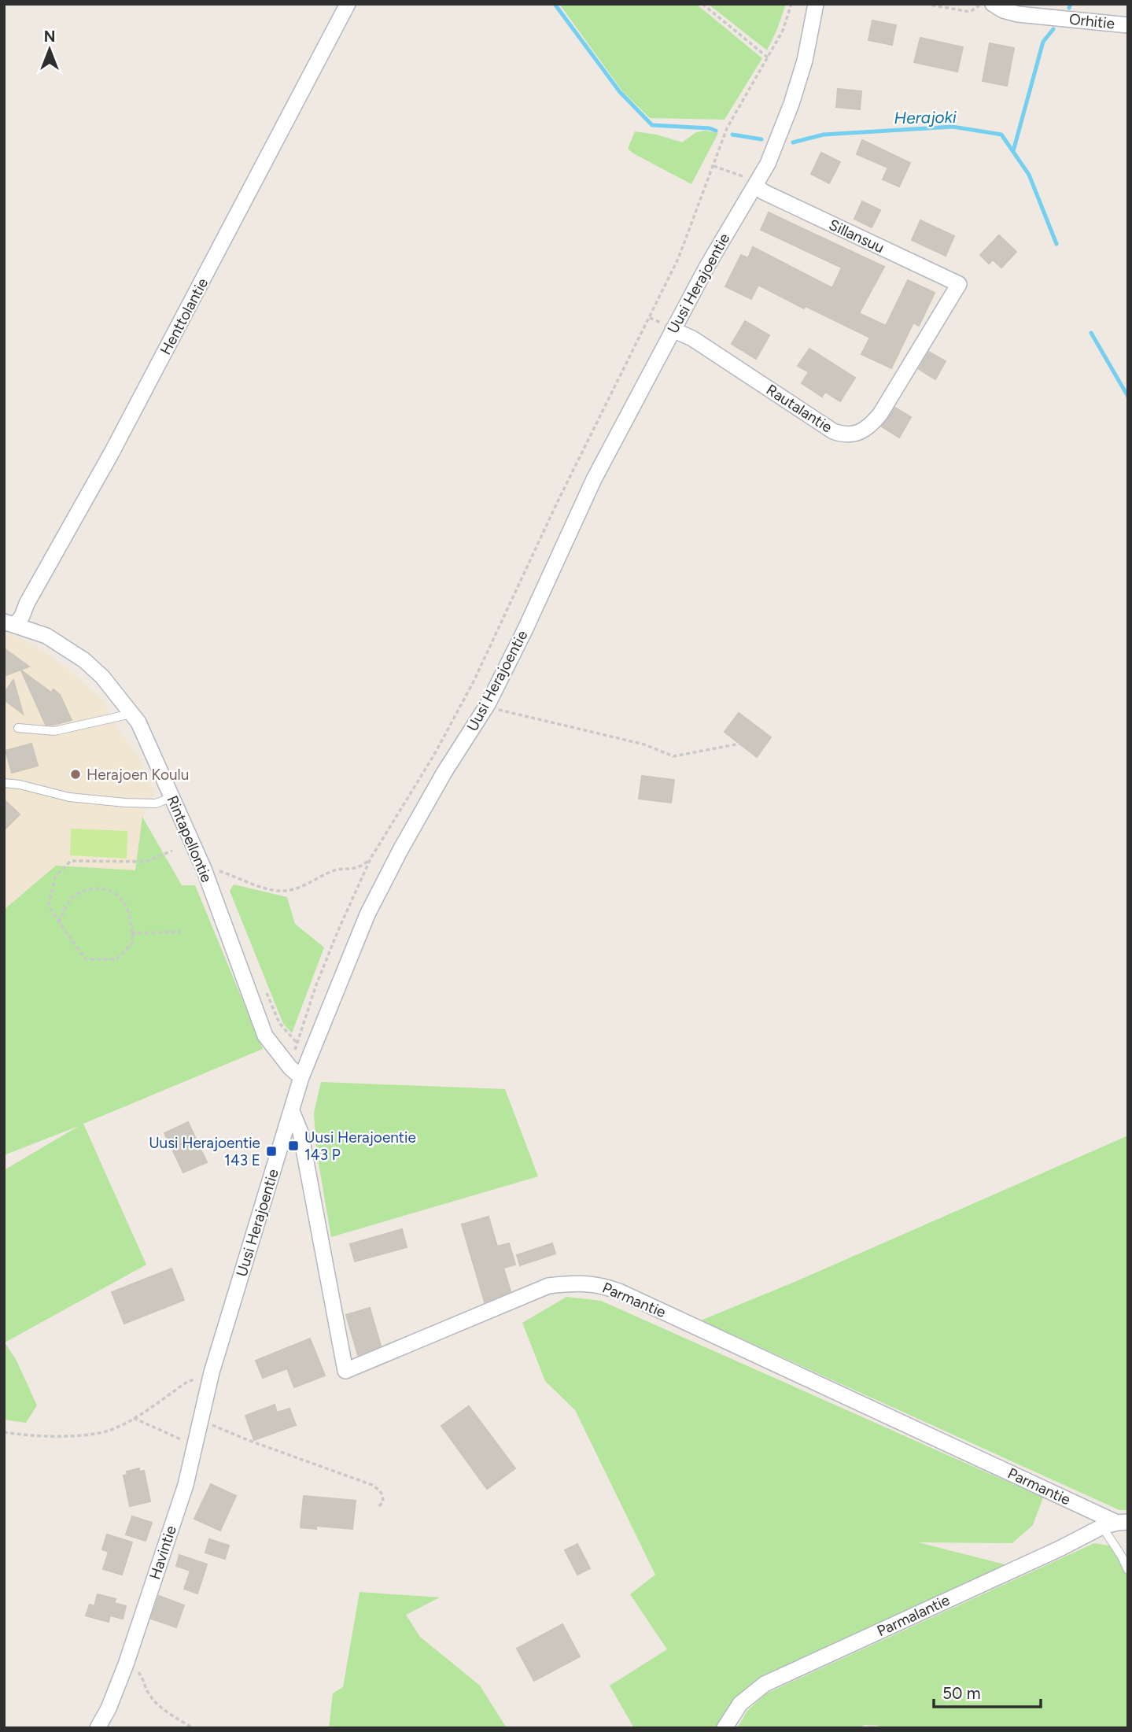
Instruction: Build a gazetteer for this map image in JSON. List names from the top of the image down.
{
  "streets": {
    "street": [
      "Orhitie",
      "Sillansuu",
      "Uusi Herajoentie",
      "Henttolantie",
      "Rautalantie",
      "Rintapellontie",
      "Parmantie",
      "Havintie",
      "Parmalantie"
    ]
  },
  "crossings": [
    ["Sillansuu", "Uusi Herajoentie"],
    ["Sillansuu", "Rautalantie"],
    ["Uusi Herajoentie", "Rautalantie"],
    ["Uusi Herajoentie", "Rintapellontie"],
    ["Uusi Herajoentie", "Parmantie"],
    ["Uusi Herajoentie", "Havintie"],
    ["Henttolantie", "Rintapellontie"],
    ["Parmantie", "Parmalantie"]
  ],
  "water": ["Herajoki"],
  "places": {
    "other": ["Herajoen Koulu"],
    "transit": ["Uusi Herajoentie 143 P", "Uusi Herajoentie 143 E"]
  },
  "scale_bar": "50 m",
  "north": "top"
}
